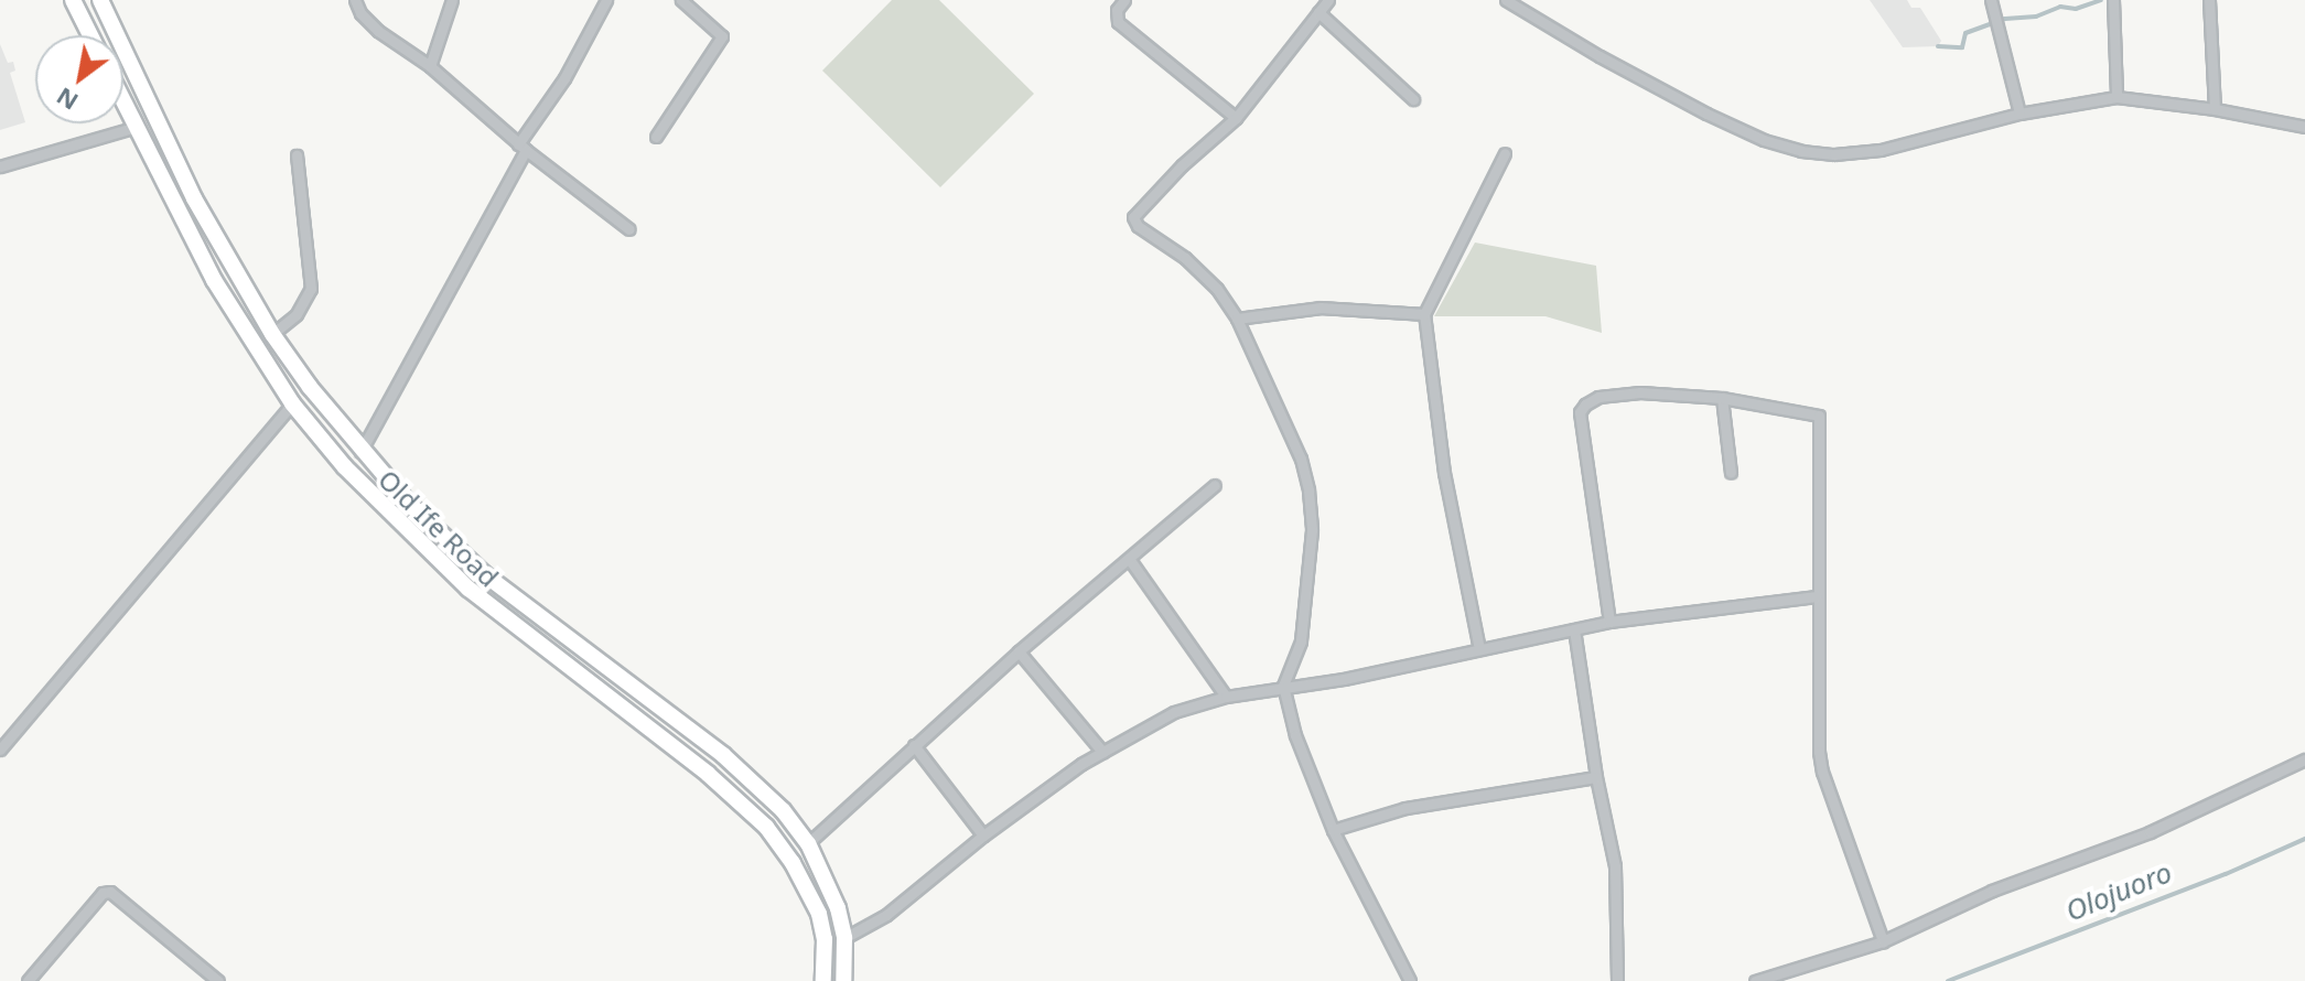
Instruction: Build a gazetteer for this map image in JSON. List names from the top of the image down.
{
  "streets": {
    "main road": ["Old Ife Road"]
  },
  "water": ["Olojuoro"],
  "north": "bottom left"
}
